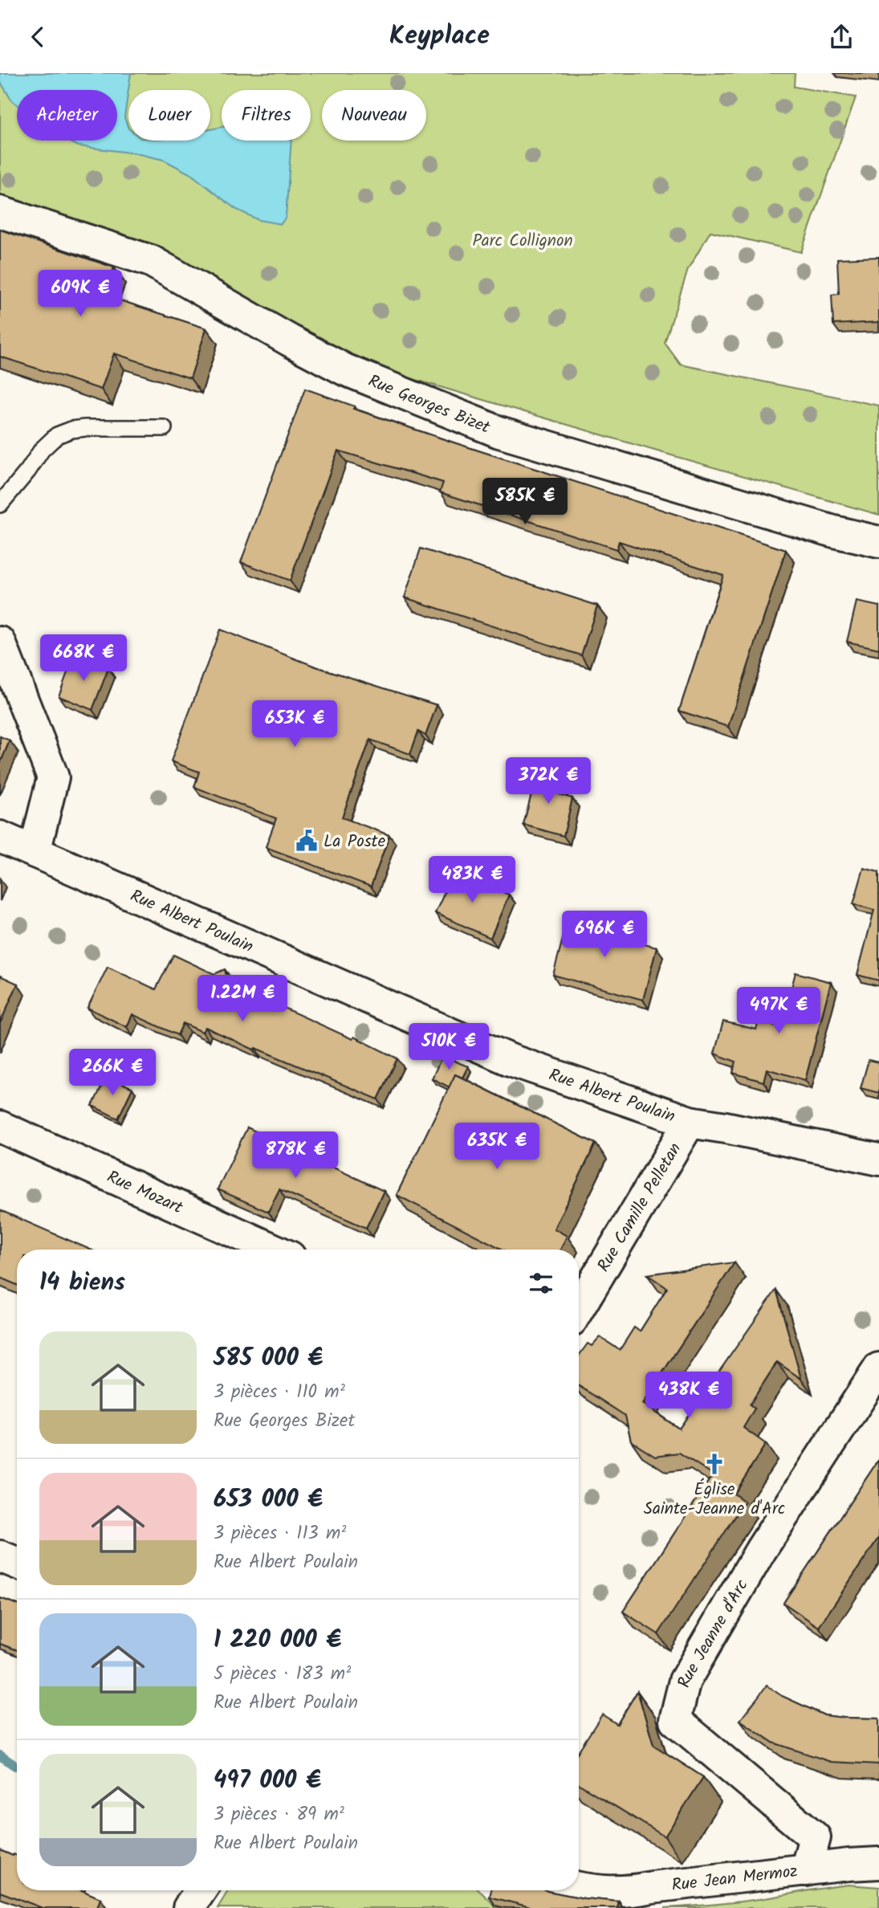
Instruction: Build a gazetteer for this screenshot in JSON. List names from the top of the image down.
{
  "streets": {
    "street": [
      "Rue Georges Bizet",
      "Rue Albert Poulain",
      "Rue Mozart",
      "Rue Camille Pelletan",
      "Rue Jeanne d'Arc",
      "Rue Jean Mermoz"
    ]
  },
  "crossings": [
    ["Rue Albert Poulain", "Rue Camille Pelletan"],
    ["Rue Jeanne d'Arc", "Rue Jean Mermoz"]
  ],
  "parks": ["Parc Collignon"],
  "places": {
    "public building": ["La Poste"],
    "church": ["Église Sainte-Jeanne d'Arc"]
  },
  "page": {
    "header": "Keyplace",
    "chip": [
      "Acheter",
      "Louer",
      "Filtres",
      "Nouveau"
    ],
    "price": [
      "609K €",
      "585K €",
      "668K €",
      "653K €",
      "372K €",
      "483K €",
      "696K €",
      "1.22M €",
      "497K €",
      "510K €",
      "266K €",
      "635K €",
      "878K €",
      "438K €"
    ],
    "heading": "14 biens",
    "list": [
      {
        "name": "585 000 €",
        "note": "3 pièces · 110 m² · Rue Georges Bizet"
      },
      {
        "name": "653 000 €",
        "note": "3 pièces · 113 m² · Rue Albert Poulain"
      },
      {
        "name": "1 220 000 €",
        "note": "5 pièces · 183 m² · Rue Albert Poulain"
      },
      {
        "name": "497 000 €",
        "note": "3 pièces · 89 m² · Rue Albert Poulain"
      }
    ]
  }
}
